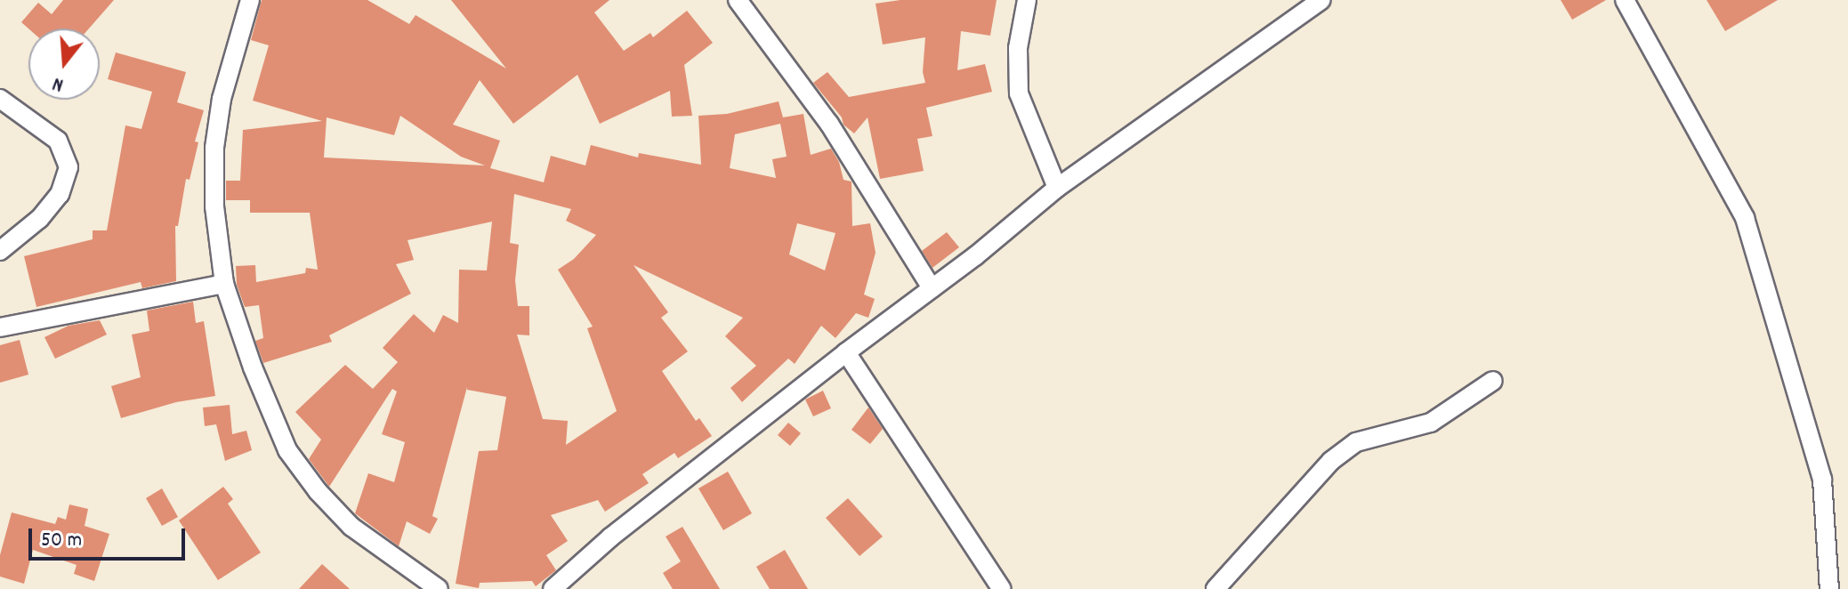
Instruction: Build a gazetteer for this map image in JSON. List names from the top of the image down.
{
  "scale_bar": "50 m",
  "north": "bottom"
}
